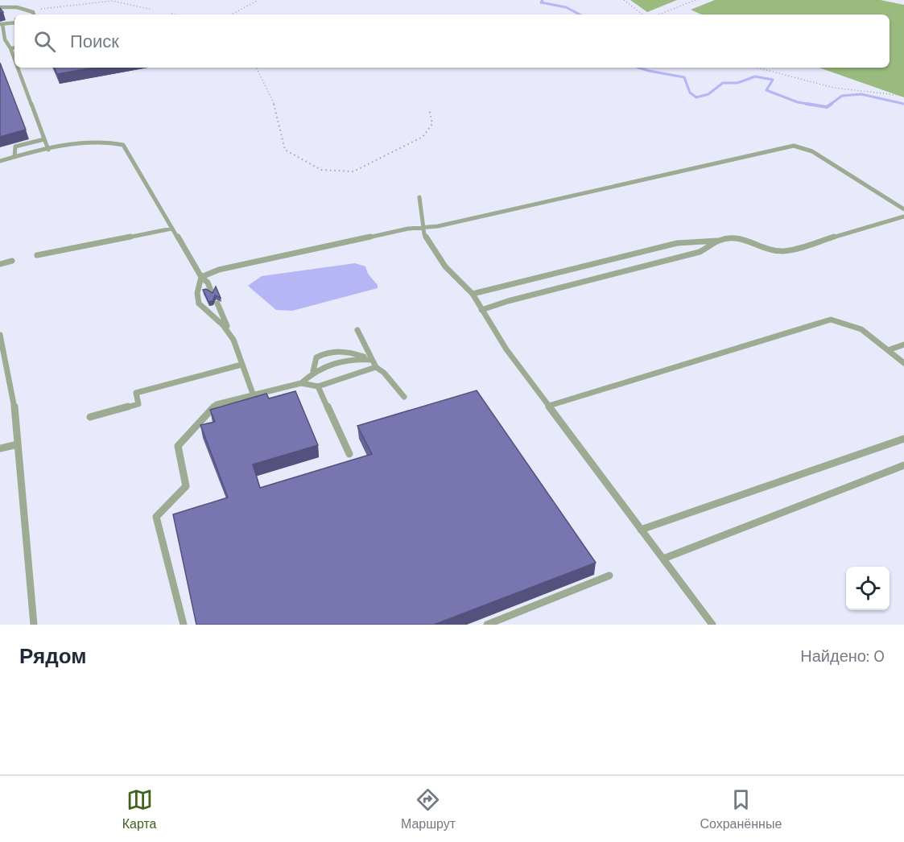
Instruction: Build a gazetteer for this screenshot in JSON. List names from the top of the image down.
{
  "page": {
    "search": "Поиск",
    "heading": ["Рядом", "Найдено: 0"],
    "nav": ["Карта", "Маршрут", "Сохранённые"]
  }
}
